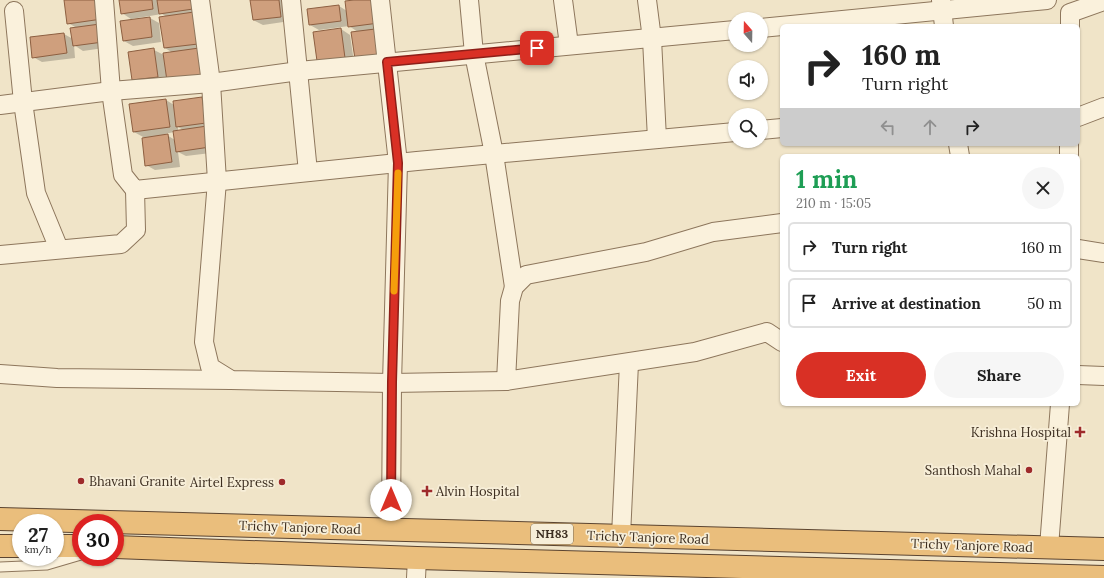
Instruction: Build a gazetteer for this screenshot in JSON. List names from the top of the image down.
{
  "streets": {
    "highway": ["Trichy Tanjore Road", "NH83"]
  },
  "places": {
    "health": ["Krishna Hospital", "Alvin Hospital"],
    "other": ["Santhosh Mahal", "Bhavani Granite", "Airtel Express"]
  },
  "north": "top",
  "page": {
    "turn": ["160 m", "Turn right"],
    "heading": ["1 min", "210 m · 15:05"],
    "list": [
      {
        "name": "Turn right",
        "value": "160 m"
      },
      {
        "name": "Arrive at destination",
        "value": "50 m"
      }
    ],
    "buttons": ["Exit", "Share"],
    "speed": "27 km/h",
    "limit": "30"
  }
}
